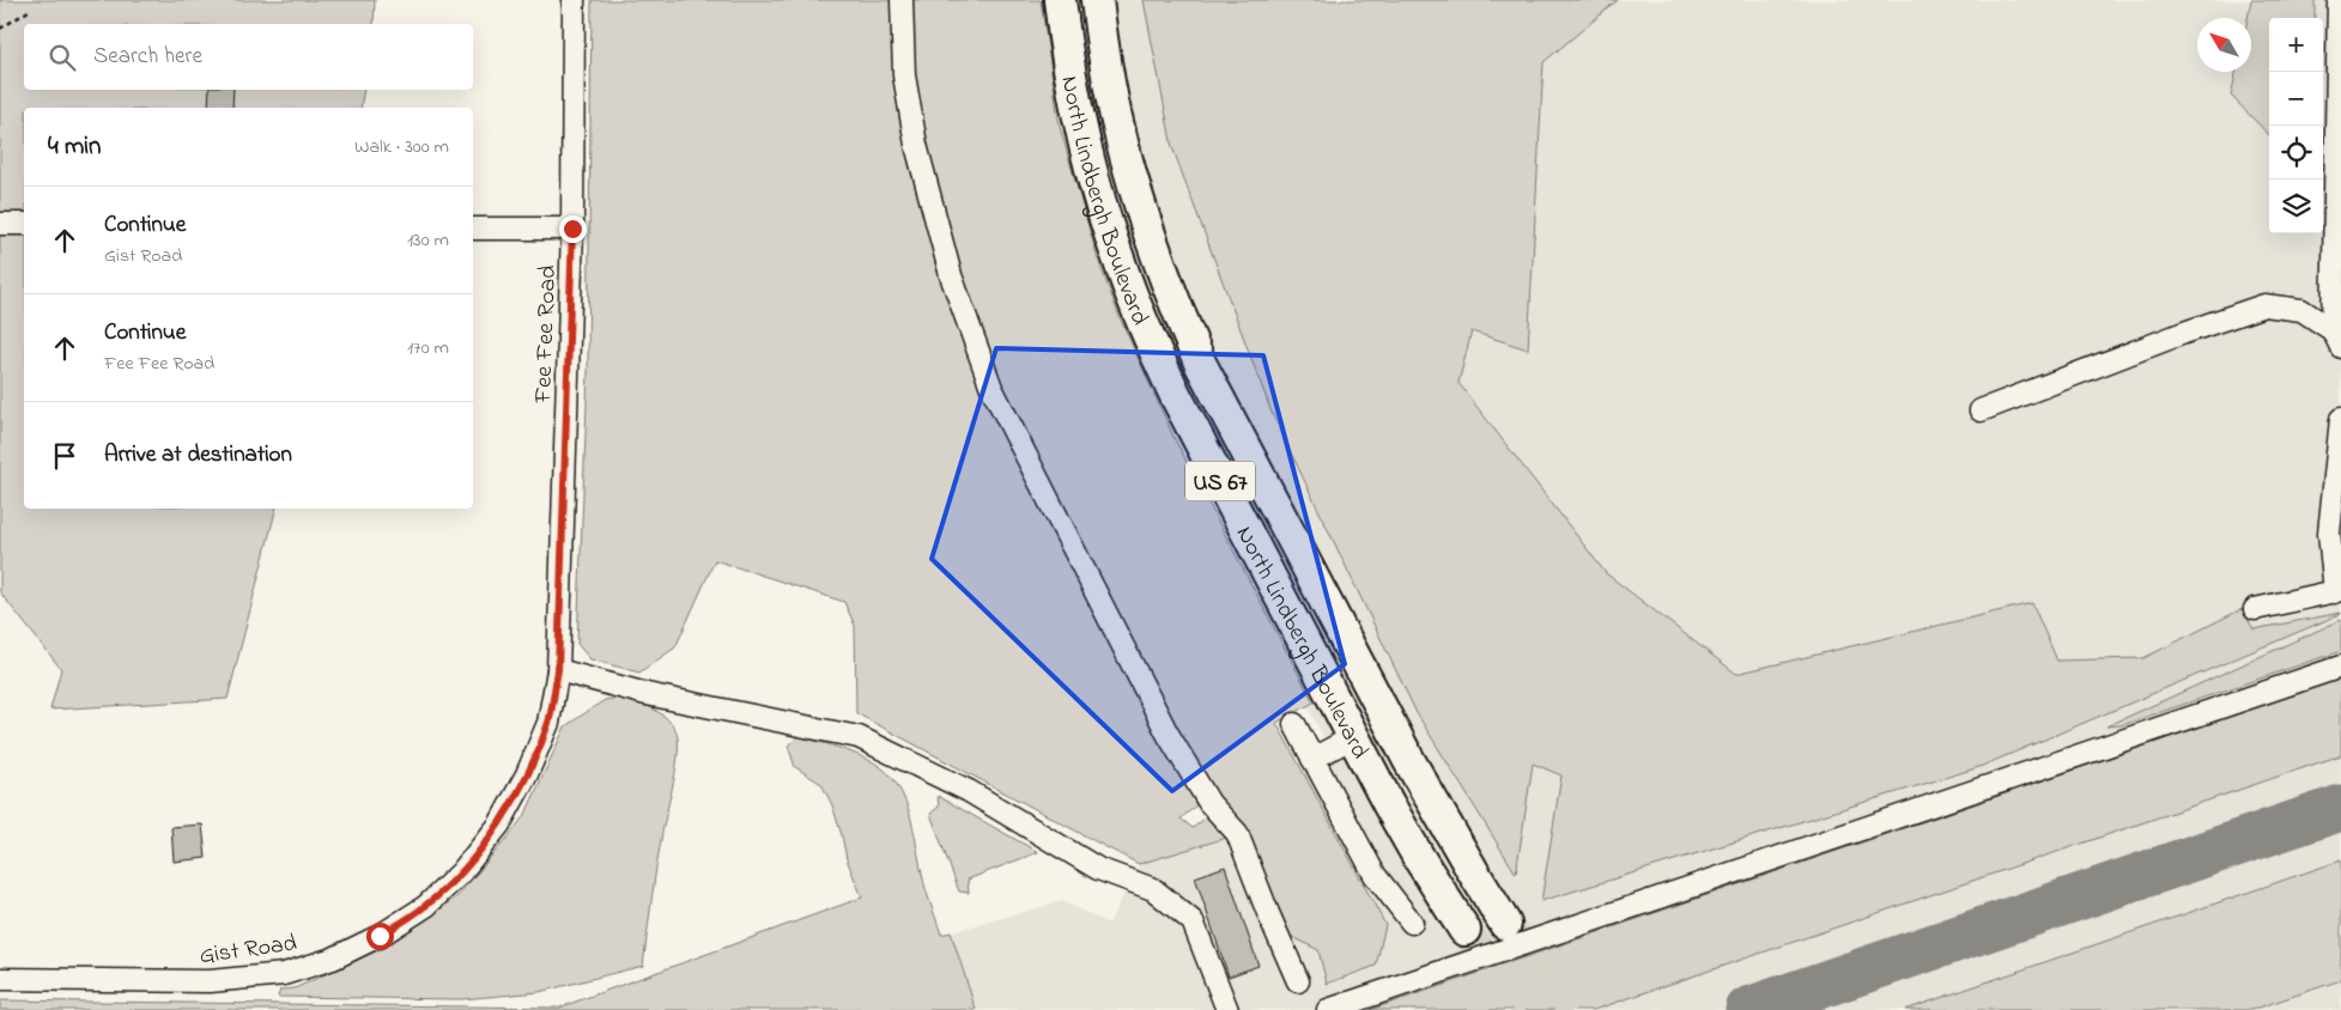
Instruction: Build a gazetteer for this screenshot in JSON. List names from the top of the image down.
{
  "streets": {
    "highway": ["North Lindbergh Boulevard", "US 67"],
    "street": ["Fee Fee Road", "Gist Road"]
  },
  "crossings": [
    ["Fee Fee Road", "Gist Road"]
  ],
  "north": "top left",
  "page": {
    "map_buttons": ["+", "−"],
    "search": "Search here",
    "heading": ["4 min", "Walk · 300 m"],
    "list": [
      ["Continue", "Gist Road", "130 m"],
      ["Continue", "Fee Fee Road", "170 m"],
      "Arrive at destination"
    ]
  }
}
